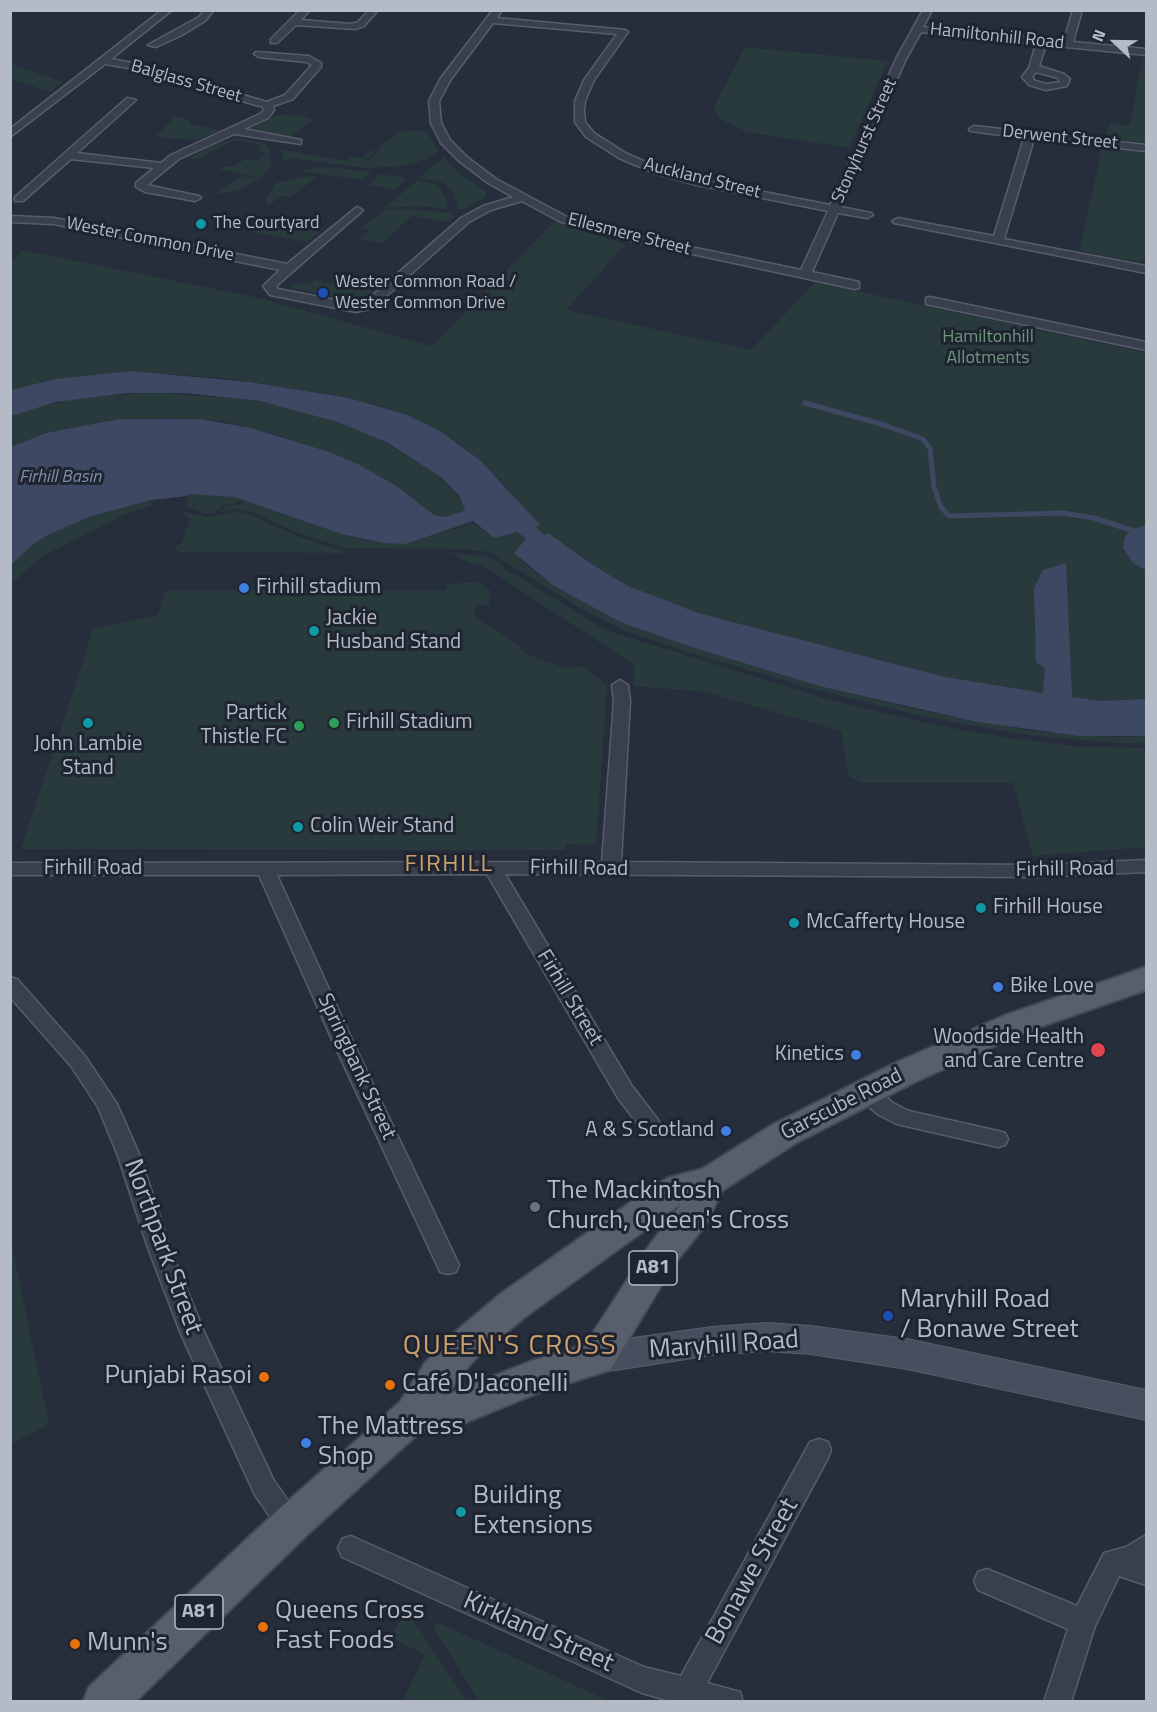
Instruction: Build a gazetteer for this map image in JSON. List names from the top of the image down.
{
  "streets": {
    "main road": ["Garscube Road", "A81", "Maryhill Road"],
    "street": [
      "Hamiltonhill Road",
      "Balglass Street",
      "Derwent Street",
      "Stonyhurst Street",
      "Auckland Street",
      "Ellesmere Street",
      "Wester Common Drive",
      "Firhill Road",
      "Firhill Street",
      "Springbank Street",
      "Northpark Street",
      "Bonawe Street",
      "Kirkland Street"
    ]
  },
  "crossings": [
    ["Hamiltonhill Road", "Stonyhurst Street"],
    ["Stonyhurst Street", "Auckland Street"],
    ["Stonyhurst Street", "Ellesmere Street"],
    ["Auckland Street", "Ellesmere Street"],
    ["Firhill Road", "Firhill Street"],
    ["Firhill Road", "Springbank Street"],
    ["Garscube Road", "A81"],
    ["Garscube Road", "Maryhill Road"],
    ["Northpark Street", "A81"],
    ["A81", "Maryhill Road"],
    ["Bonawe Street", "Kirkland Street"]
  ],
  "districts": ["FIRHILL", "QUEEN'S CROSS"],
  "water": ["Firhill Basin"],
  "parks": ["Hamiltonhill Allotments"],
  "places": [
    "The Courtyard",
    "Wester Common Road / Wester Common Drive",
    "Firhill stadium",
    "Jackie Husband Stand",
    "John Lambie Stand",
    "Firhill Stadium",
    "Partick Thistle FC",
    "Colin Weir Stand",
    "Firhill House",
    "McCafferty House",
    "Bike Love",
    "Woodside Health and Care Centre",
    "Kinetics",
    "A & S Scotland",
    "The Mackintosh Church, Queen's Cross",
    "Maryhill Road / Bonawe Street",
    "Punjabi Rasoi",
    "Café D'Jaconelli",
    "The Mattress Shop",
    "Building Extensions",
    "Queens Cross Fast Foods",
    "Munn's"
  ],
  "north": "left"
}
